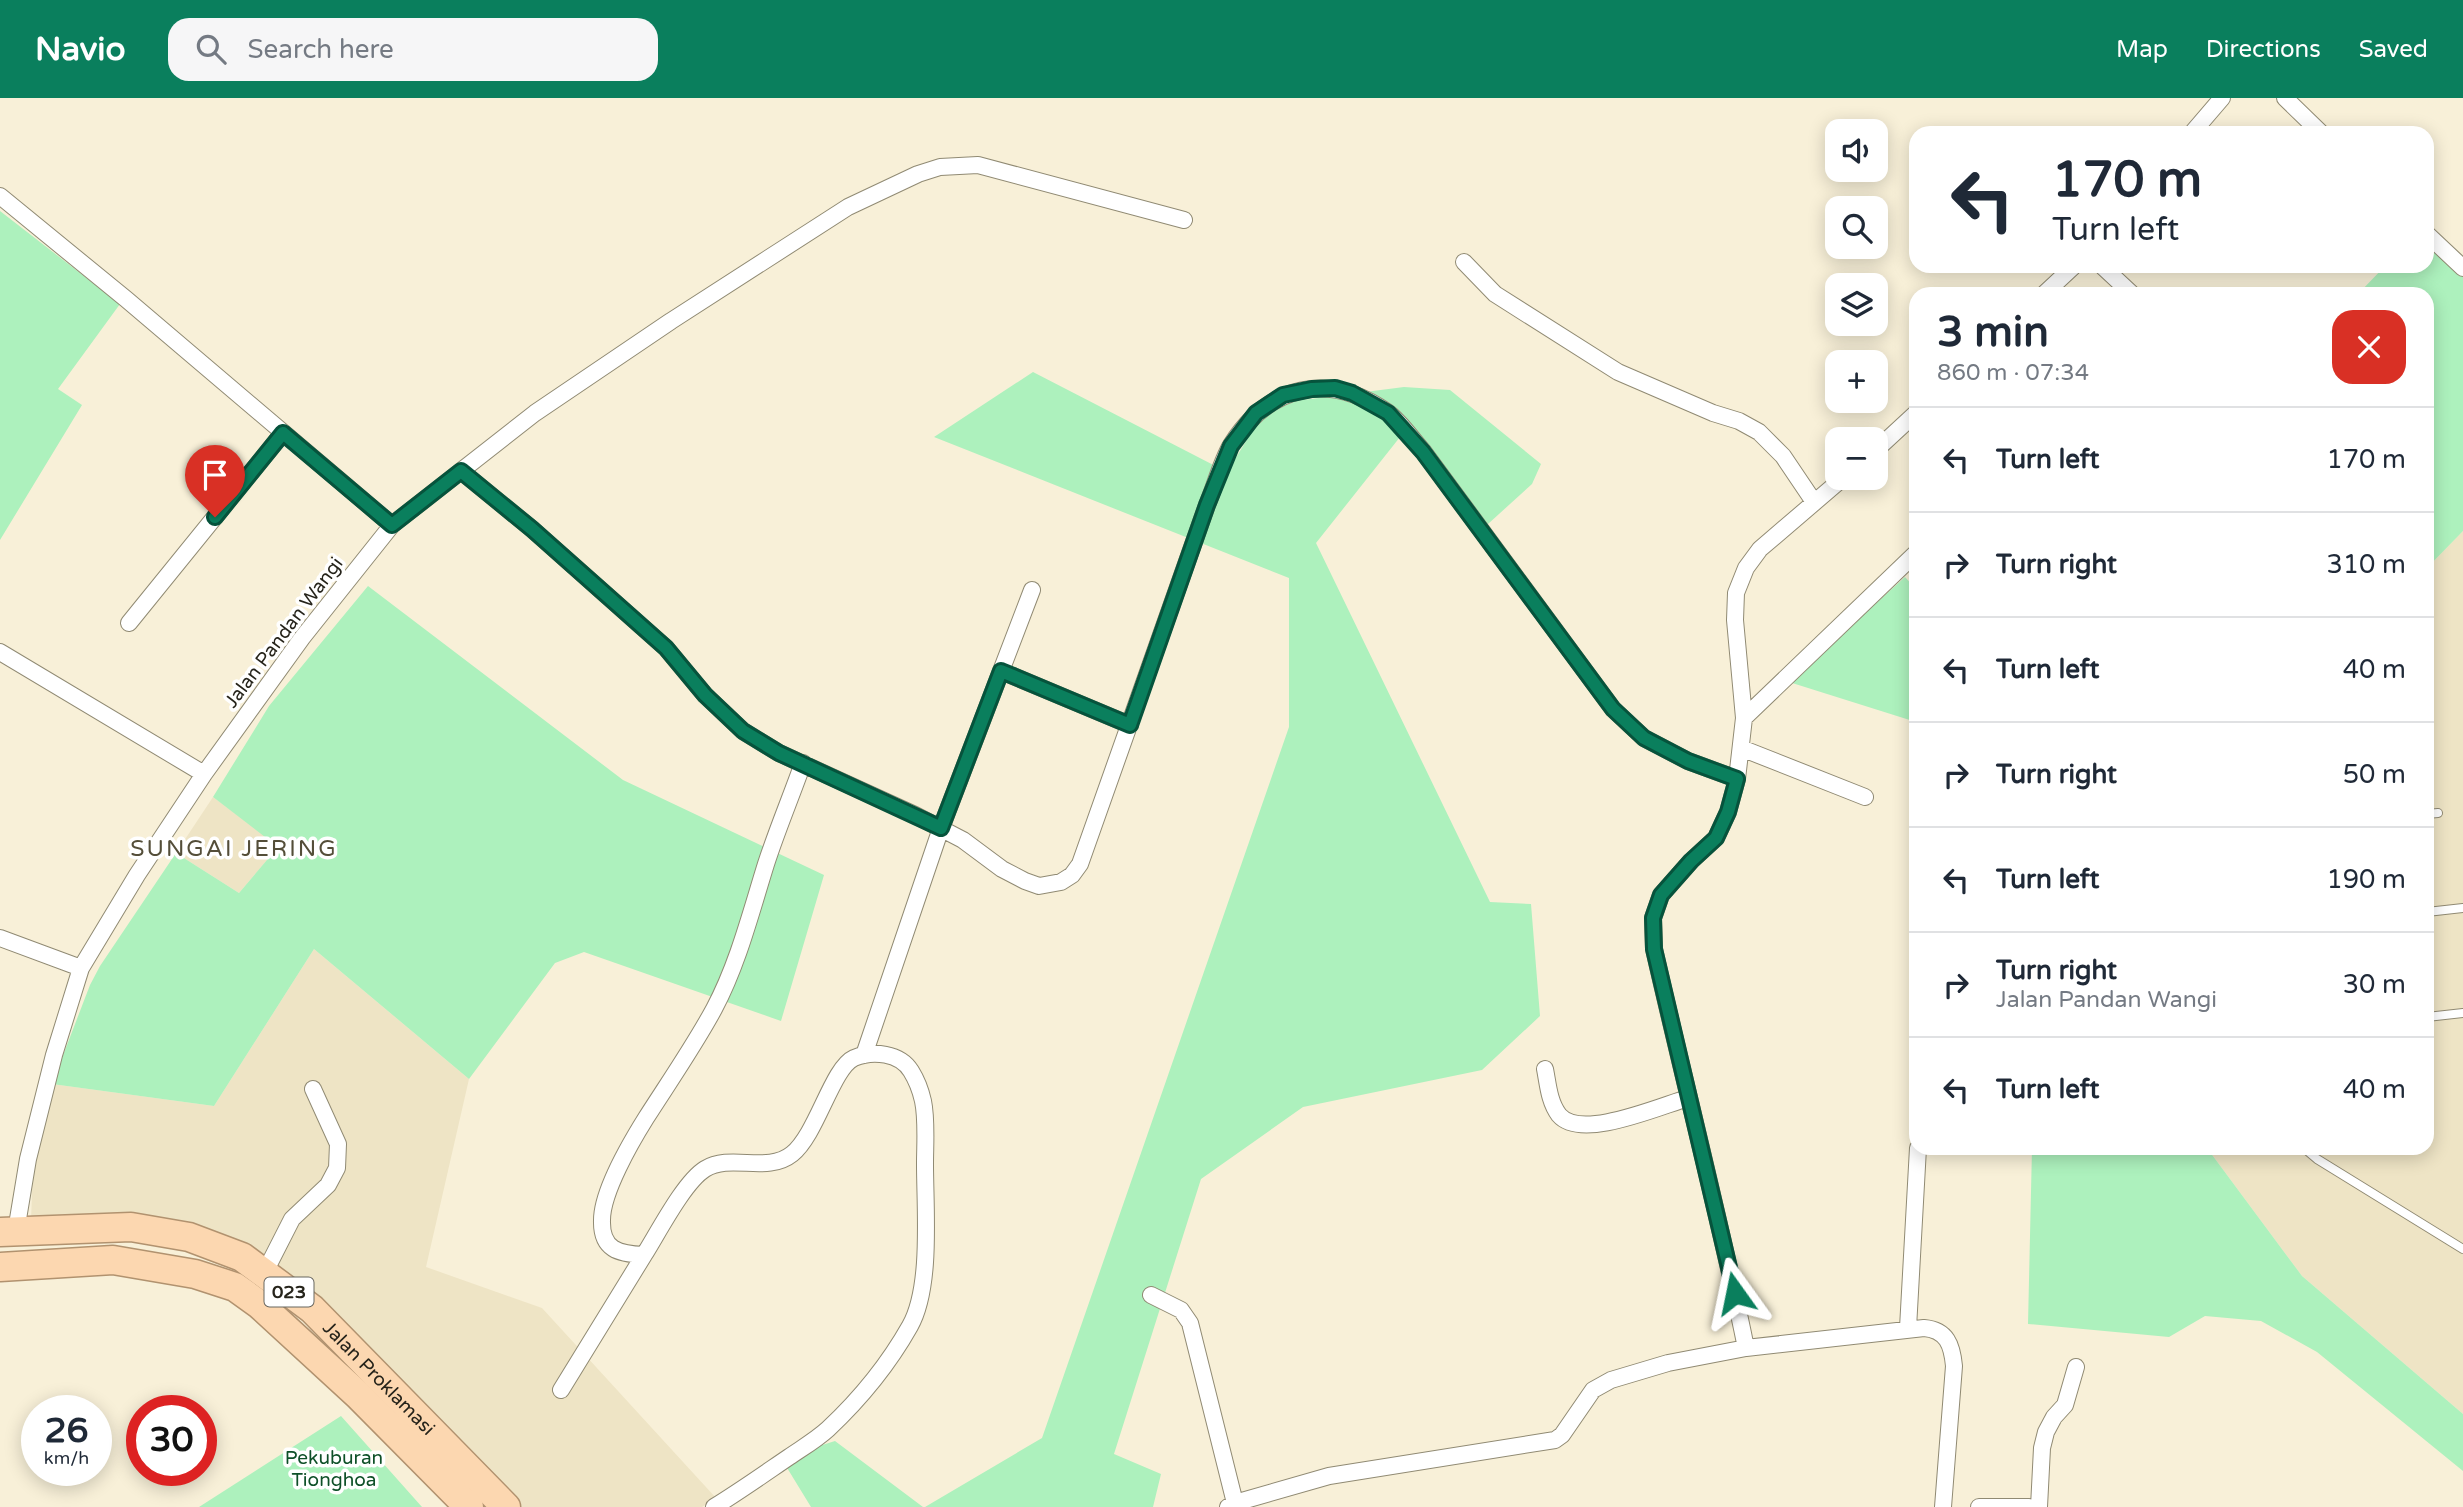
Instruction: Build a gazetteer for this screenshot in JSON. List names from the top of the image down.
{
  "streets": {
    "highway": ["023", "Jalan Proklamasi"],
    "street": ["Jalan Pandan Wangi"]
  },
  "crossings": [
    ["Jalan Pandan Wangi", "Jalan Proklamasi"]
  ],
  "districts": ["SUNGAI JERING"],
  "parks": ["Pekuburan Tionghoa"],
  "page": {
    "header": "Navio",
    "search": "Search here",
    "nav": ["Map", "Directions", "Saved"],
    "map_buttons": ["+", "−"],
    "turn": ["170 m", "Turn left"],
    "heading": ["3 min", "860 m · 07:34"],
    "list": [
      {
        "name": "Turn left",
        "value": "170 m"
      },
      {
        "name": "Turn right",
        "value": "310 m"
      },
      {
        "name": "Turn left",
        "value": "40 m"
      },
      {
        "name": "Turn right",
        "value": "50 m"
      },
      {
        "name": "Turn left",
        "value": "190 m"
      },
      {
        "name": "Turn right",
        "note": "Jalan Pandan Wangi",
        "value": "30 m"
      },
      {
        "name": "Turn left",
        "value": "40 m"
      }
    ],
    "speed": "26 km/h",
    "limit": "30"
  }
}
